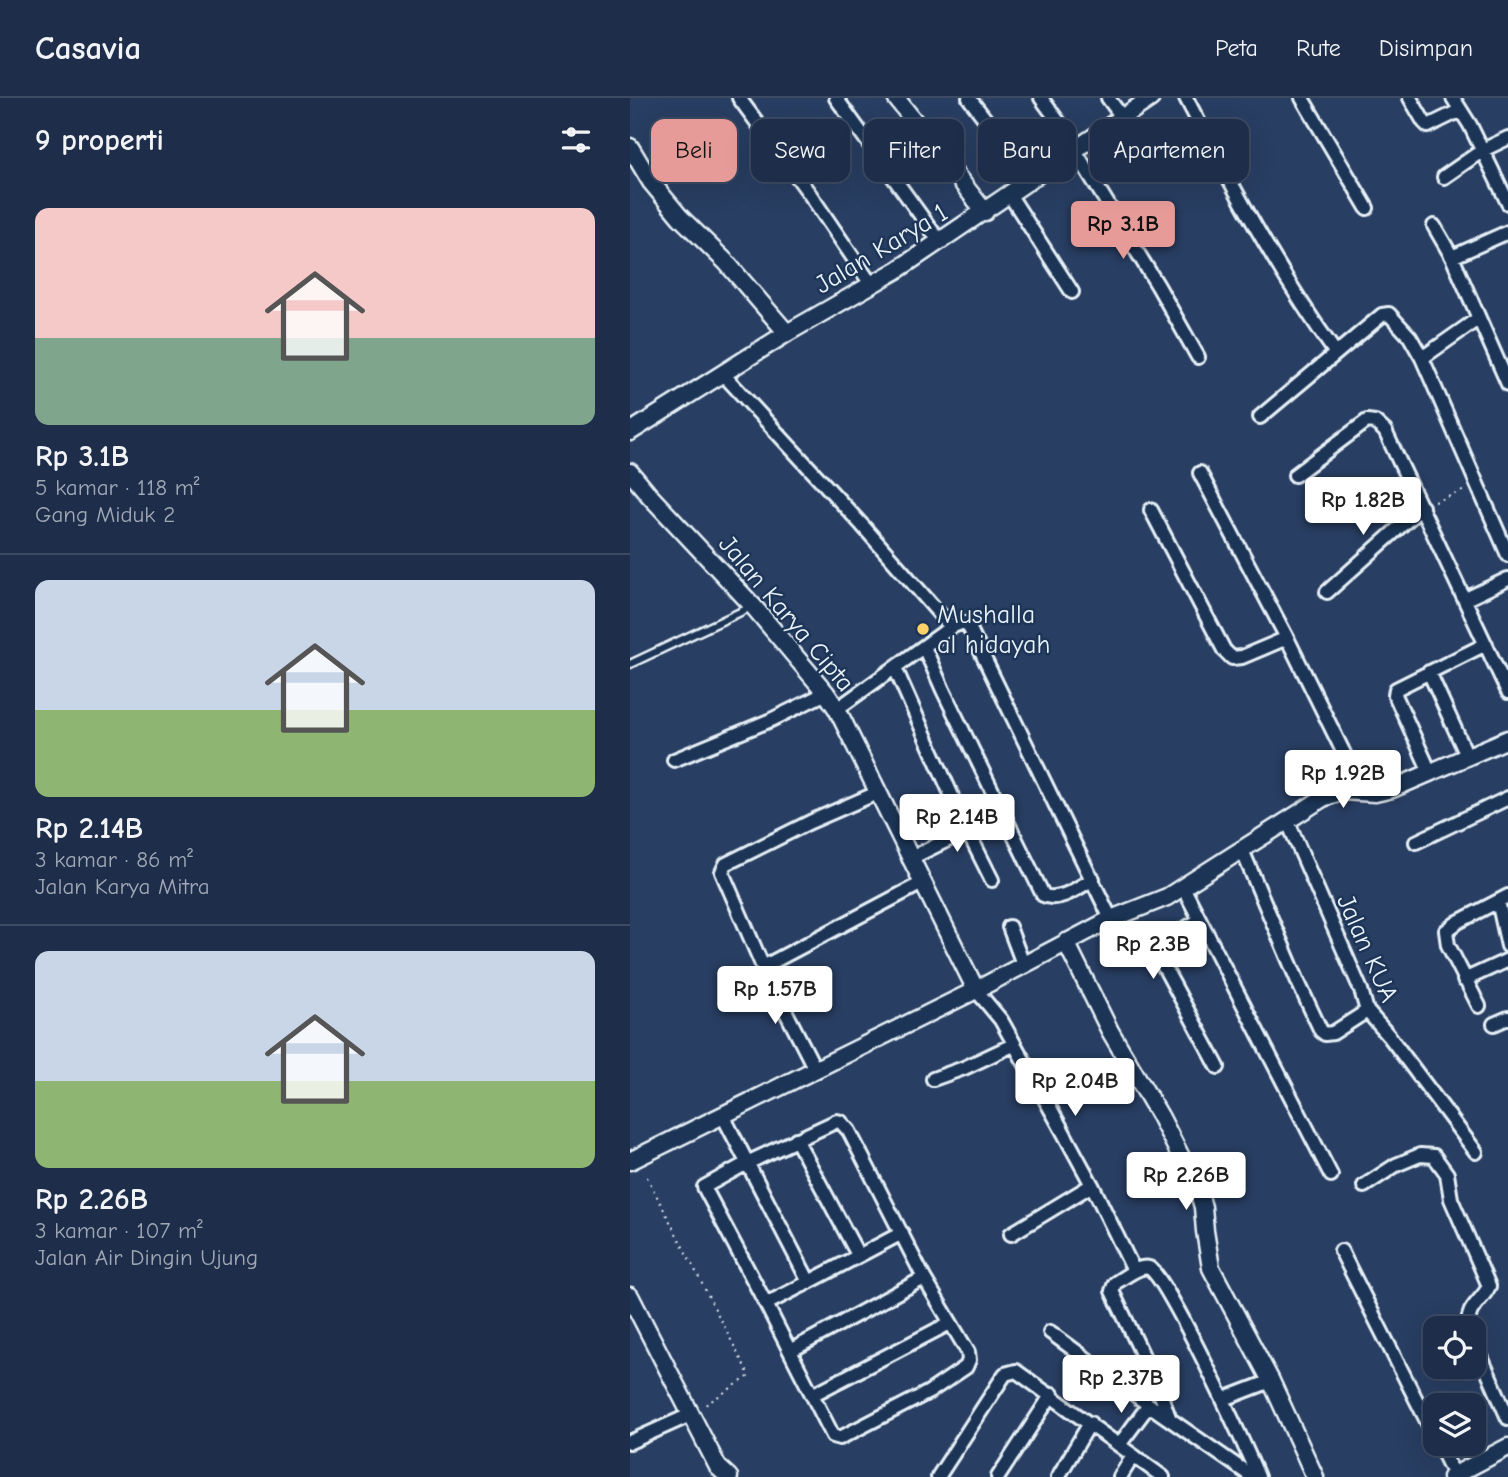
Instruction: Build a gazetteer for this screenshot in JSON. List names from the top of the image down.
{
  "streets": {
    "street": ["Jalan Karya 1", "Jalan Karya Cipta", "Jalan KUA"]
  },
  "places": ["Mushalla al hidayah"],
  "page": {
    "header": "Casavia",
    "nav": ["Peta", "Rute", "Disimpan"],
    "heading": "9 properti",
    "chip": [
      "Beli",
      "Sewa",
      "Filter",
      "Baru",
      "Apartemen"
    ],
    "list": [
      {
        "name": "Rp 3.1B",
        "note": "5 kamar · 118 m² · Gang Miduk 2"
      },
      {
        "name": "Rp 2.14B",
        "note": "3 kamar · 86 m² · Jalan Karya Mitra"
      },
      {
        "name": "Rp 2.26B",
        "note": "3 kamar · 107 m² · Jalan Air Dingin Ujung"
      }
    ],
    "price": [
      "Rp 3.1B",
      "Rp 1.82B",
      "Rp 1.92B",
      "Rp 2.14B",
      "Rp 2.3B",
      "Rp 1.57B",
      "Rp 2.04B",
      "Rp 2.26B",
      "Rp 2.37B"
    ]
  }
}
